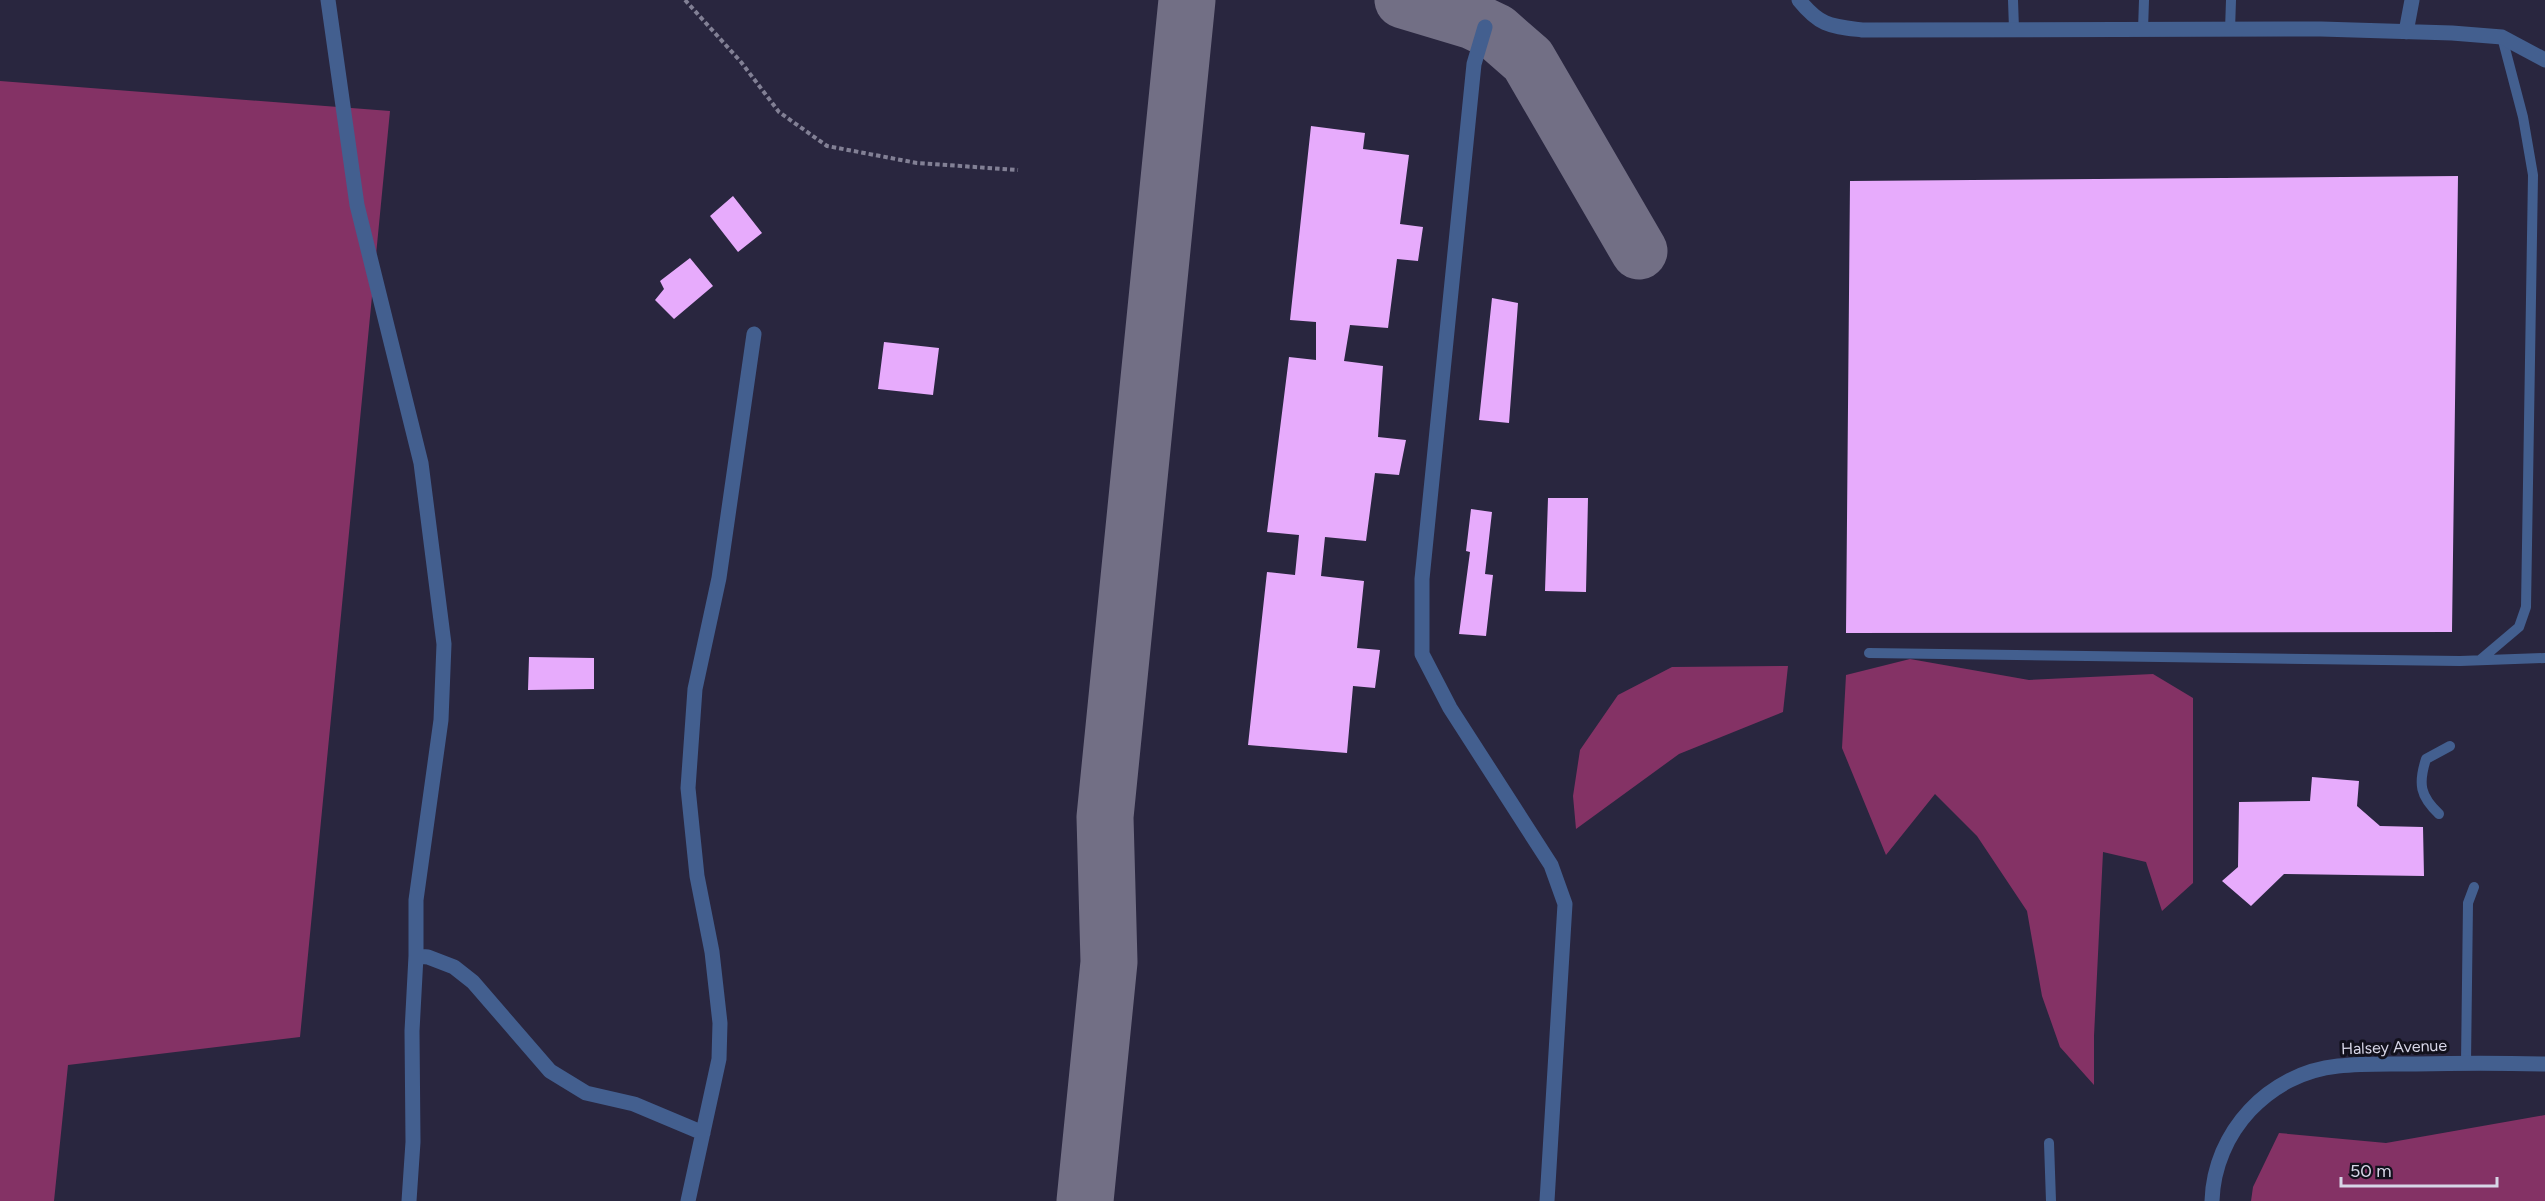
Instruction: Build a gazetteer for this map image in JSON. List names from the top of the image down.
{
  "streets": {
    "street": ["Halsey Avenue"]
  },
  "scale_bar": "50 m"
}
